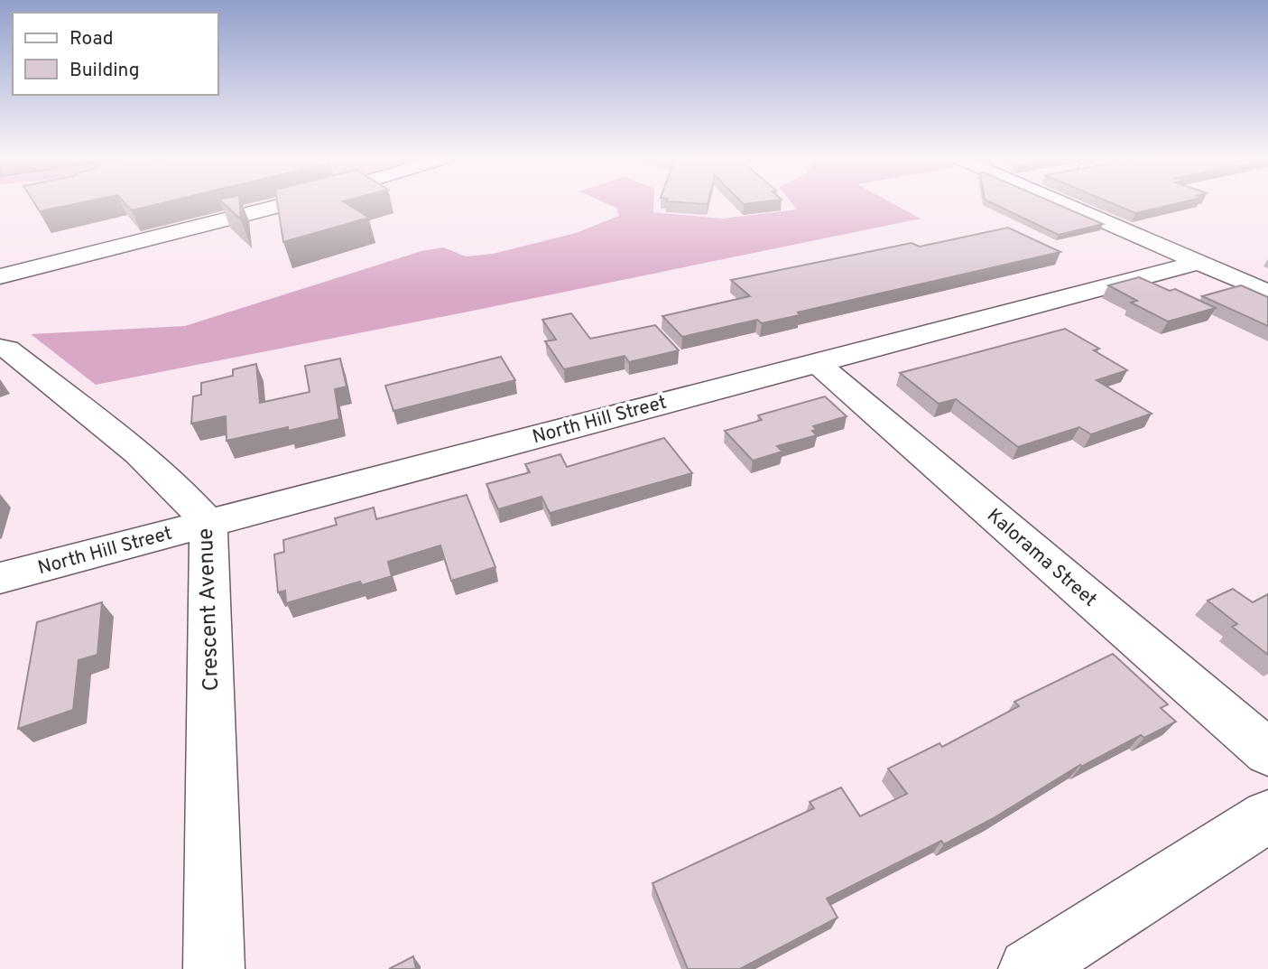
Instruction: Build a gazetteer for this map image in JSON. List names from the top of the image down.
{
  "streets": {
    "street": ["North Hill Street", "Kalorama Street", "Crescent Avenue"]
  },
  "crossings": [
    ["North Hill Street", "Kalorama Street"],
    ["North Hill Street", "Crescent Avenue"]
  ],
  "legend": ["Road", "Building"]
}
